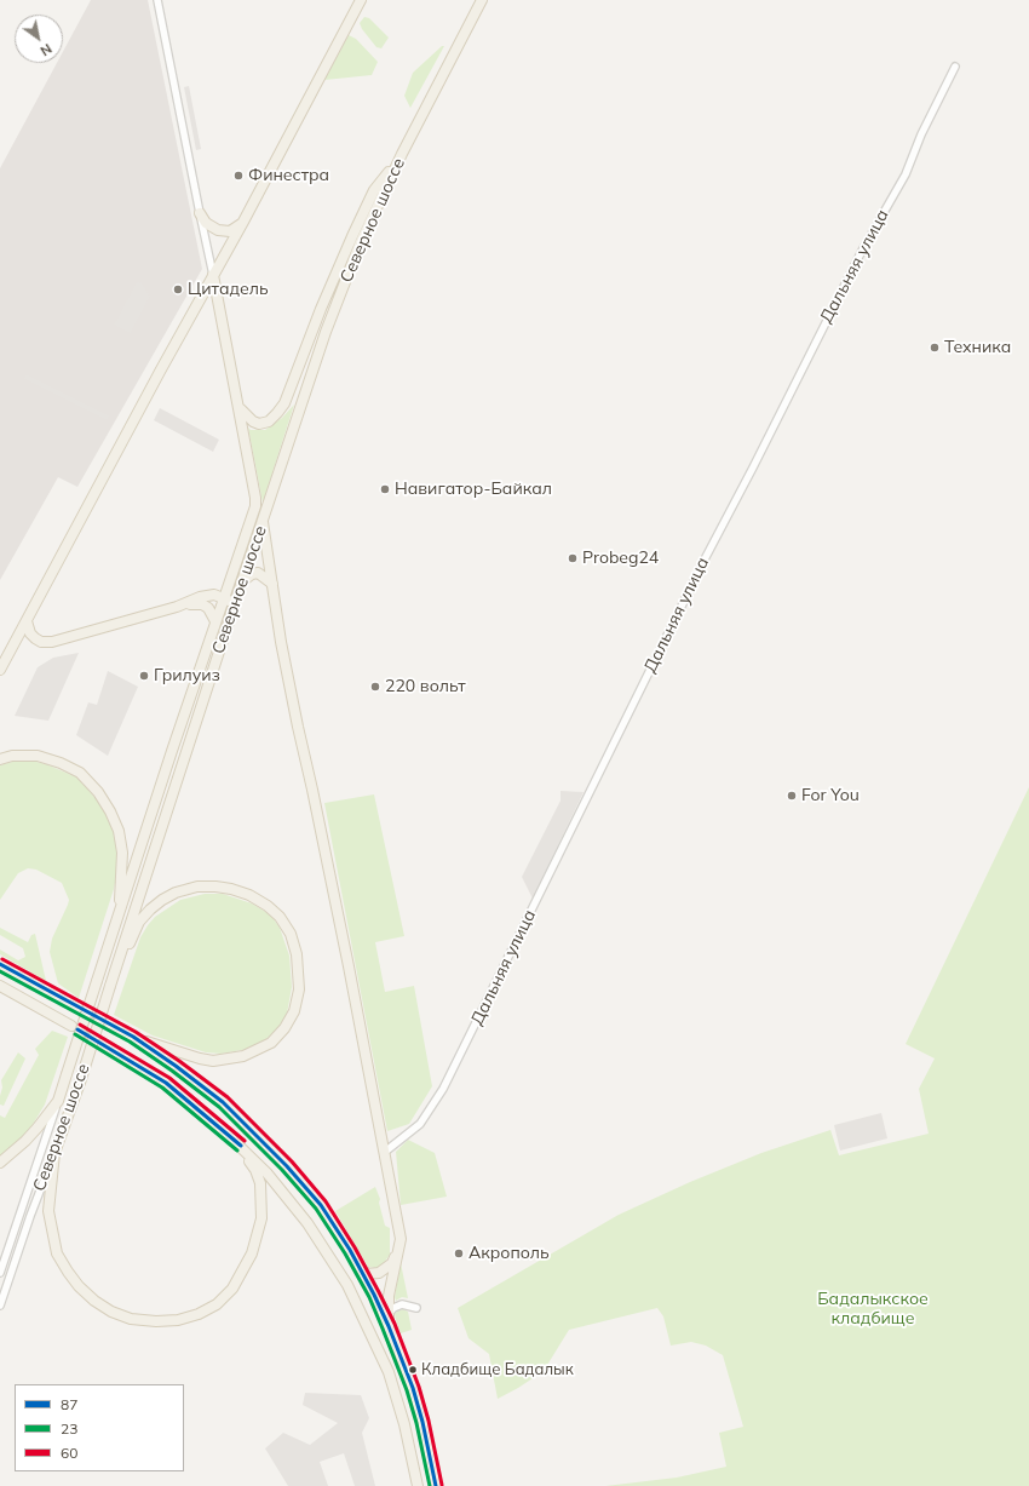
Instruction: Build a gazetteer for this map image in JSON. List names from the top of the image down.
{
  "streets": {
    "main road": ["Северное шоссе"],
    "street": ["Дальняя улица"]
  },
  "parks": ["Бадалыкское кладбище"],
  "places": [
    "Финестра",
    "Цитадель",
    "Техника",
    "Навигатор-Байкал",
    "Probeg24",
    "Грилуиз",
    "220 вольт",
    "For You",
    "Акрополь",
    "Кладбище Бадалык"
  ],
  "lines": ["transit line 60", "transit line 87", "transit line 23"],
  "legend": ["87", "23", "60"],
  "north": "bottom right"
}
